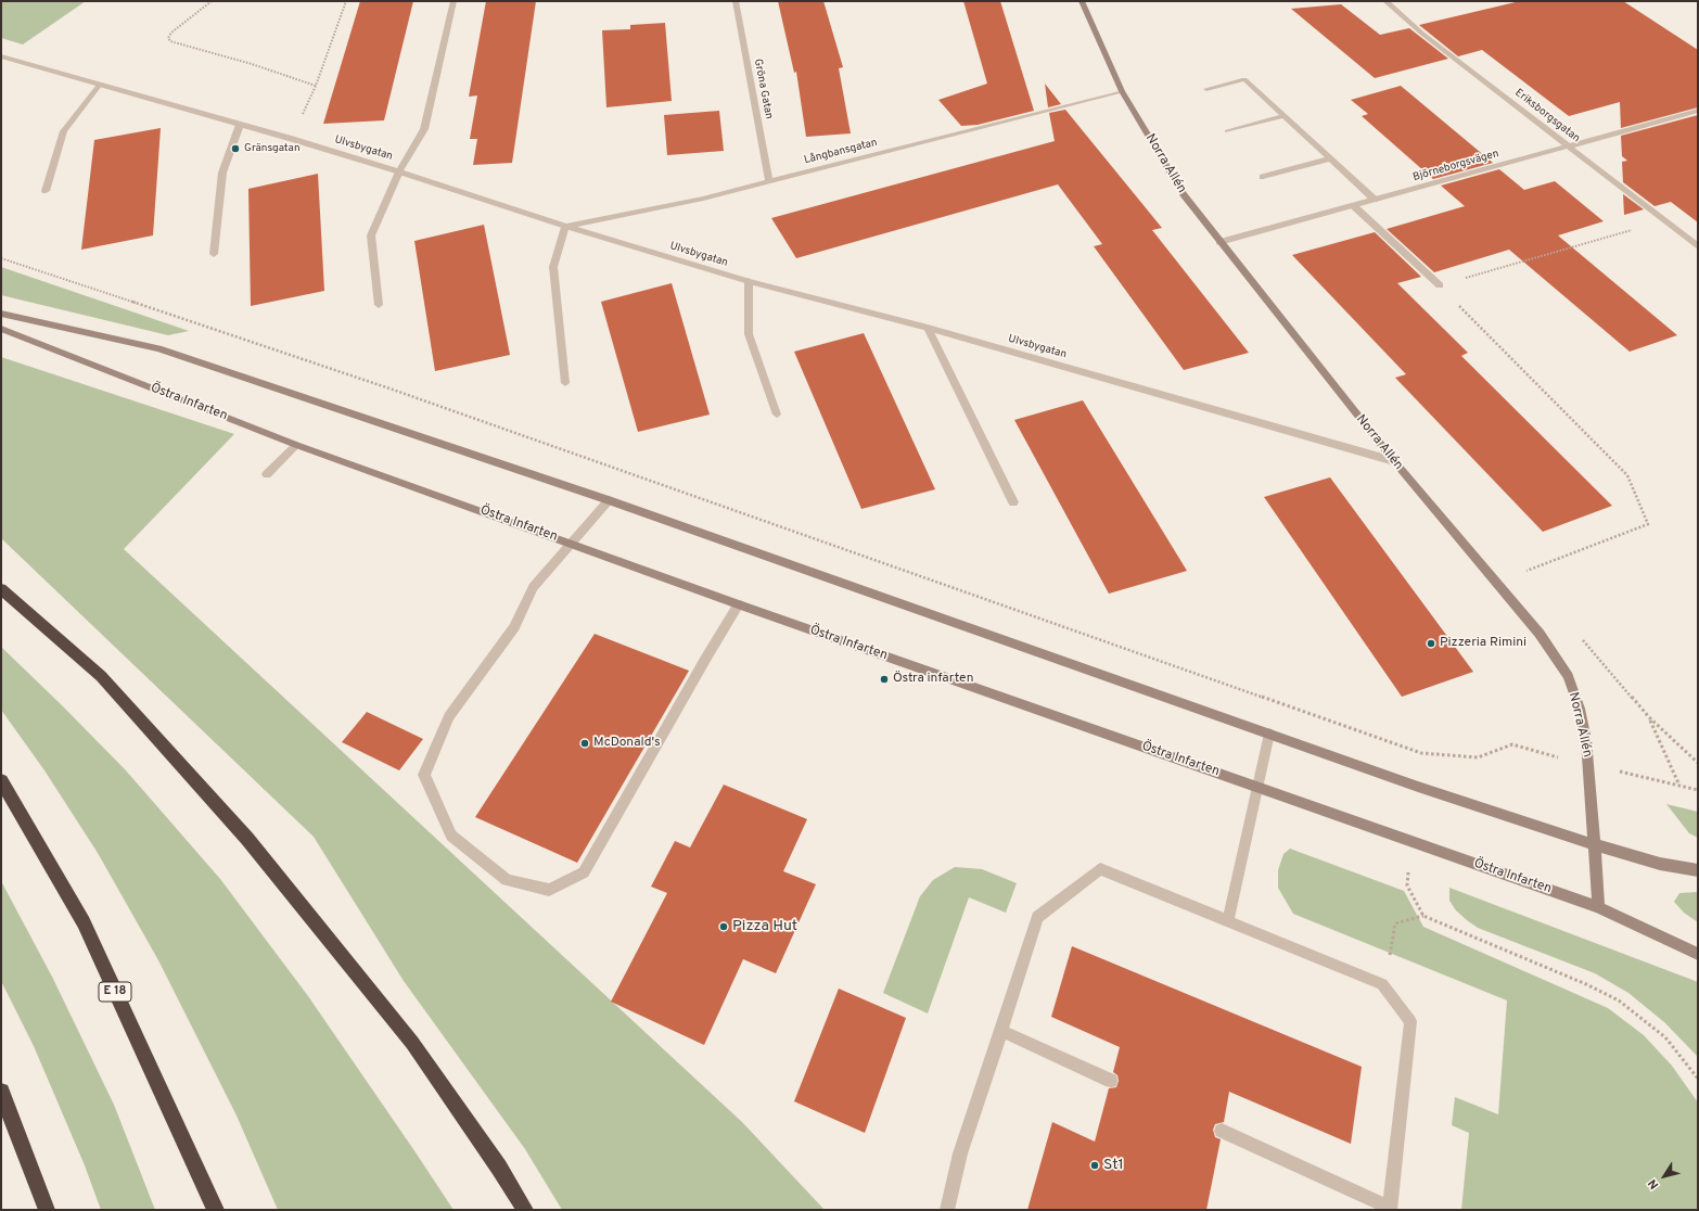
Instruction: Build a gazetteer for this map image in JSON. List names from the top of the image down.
{
  "streets": {
    "highway": ["E 18"],
    "street": [
      "Gröna Gatan",
      "Eriksborgsgatan",
      "Ulvsbygatan",
      "Långbansgatan",
      "Norra Allén",
      "Björneborgsvägen",
      "Östra Infarten"
    ]
  },
  "crossings": [
    ["Gröna Gatan", "Långbansgatan"],
    ["Eriksborgsgatan", "Björneborgsvägen"],
    ["Ulvsbygatan", "Långbansgatan"],
    ["Ulvsbygatan", "Norra Allén"],
    ["Långbansgatan", "Norra Allén"],
    ["Norra Allén", "Björneborgsvägen"],
    ["Norra Allén", "Östra Infarten"]
  ],
  "places": [
    "Gränsgatan",
    "Pizzeria Rimini",
    "Östra infarten",
    "McDonald's",
    "Pizza Hut",
    "St1"
  ],
  "north": "bottom left"
}
